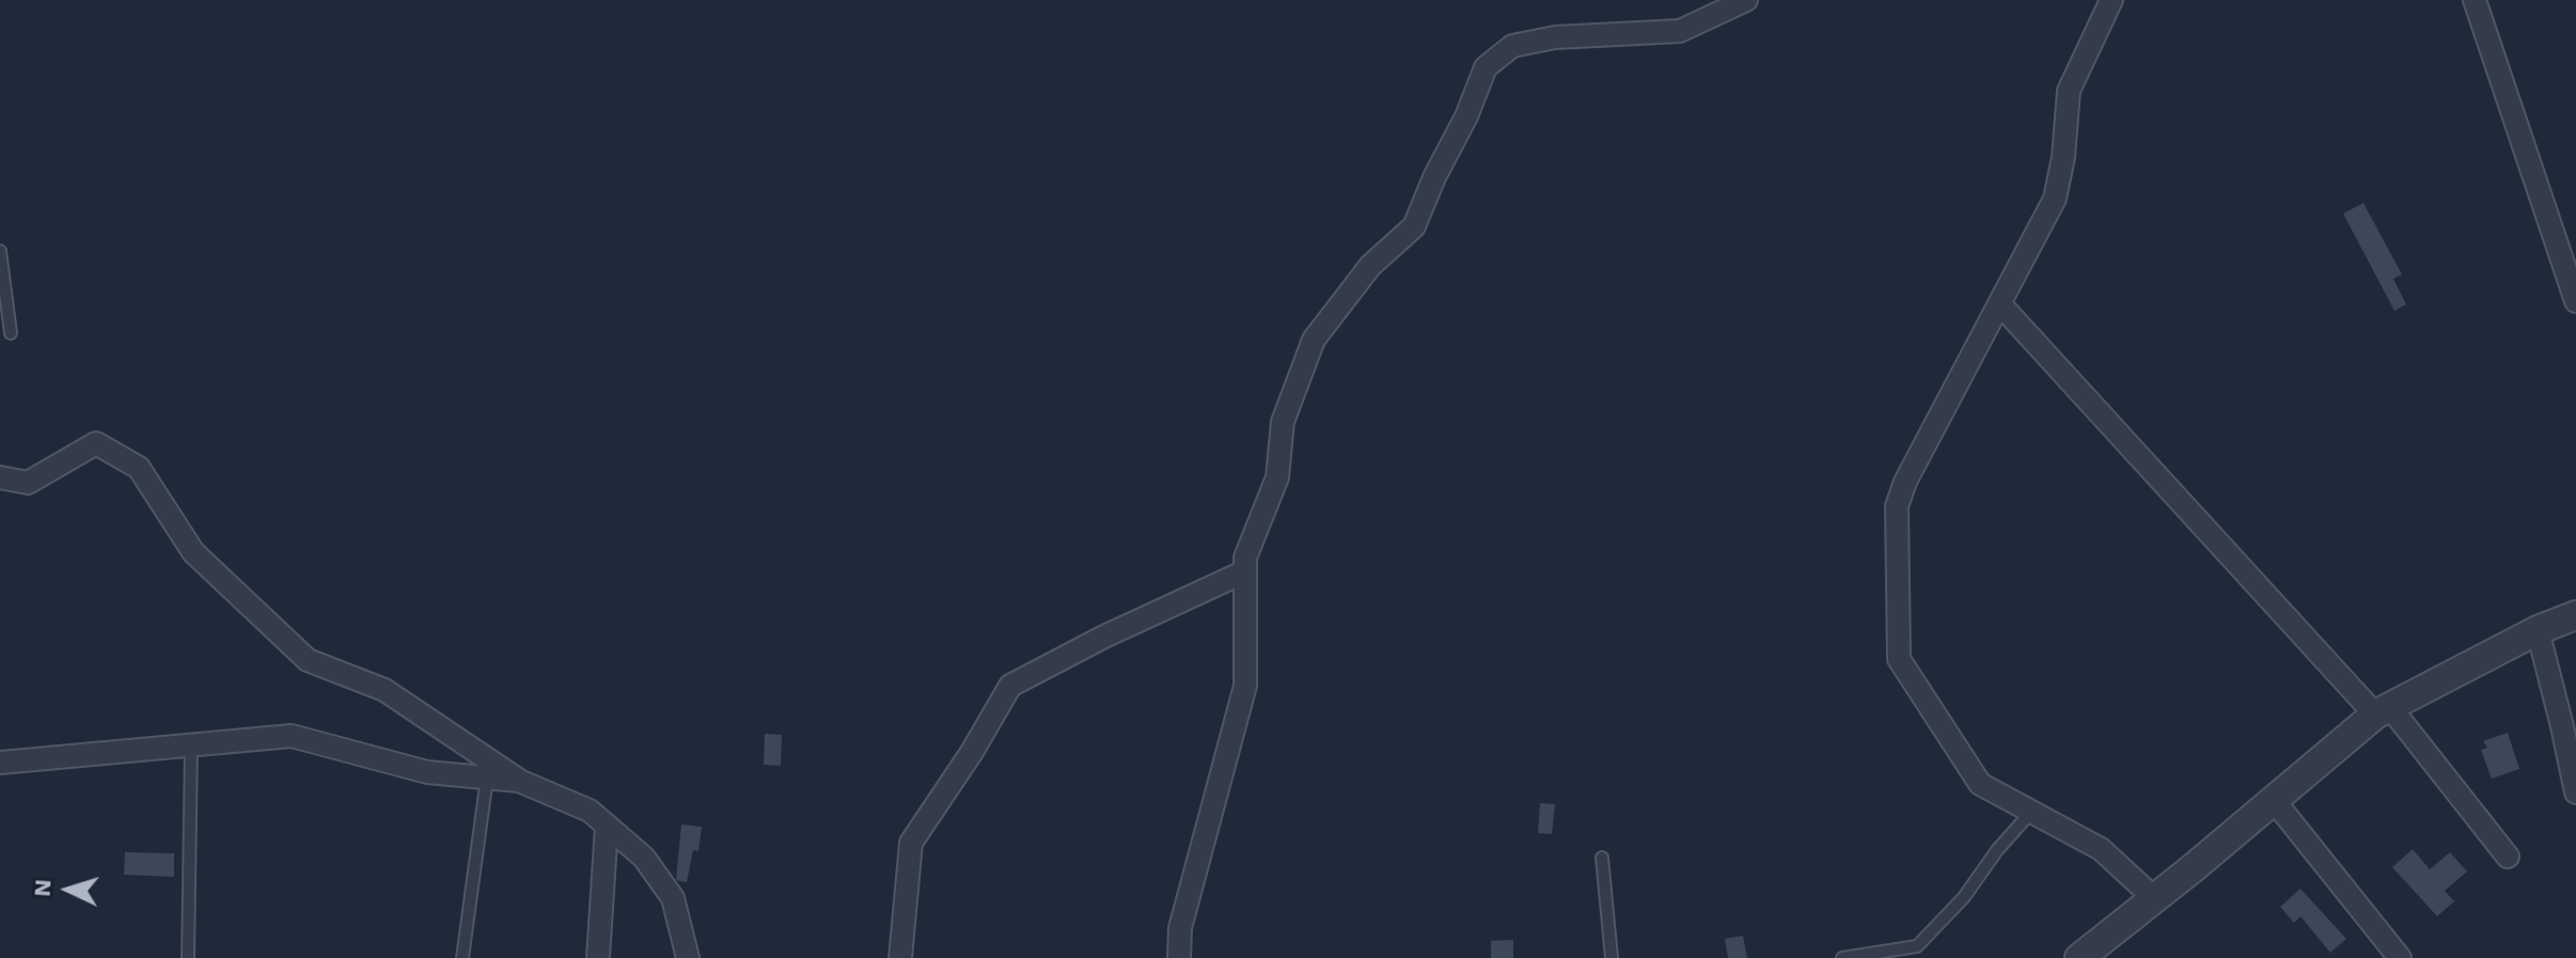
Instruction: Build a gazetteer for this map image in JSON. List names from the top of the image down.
{
  "north": "left"
}
